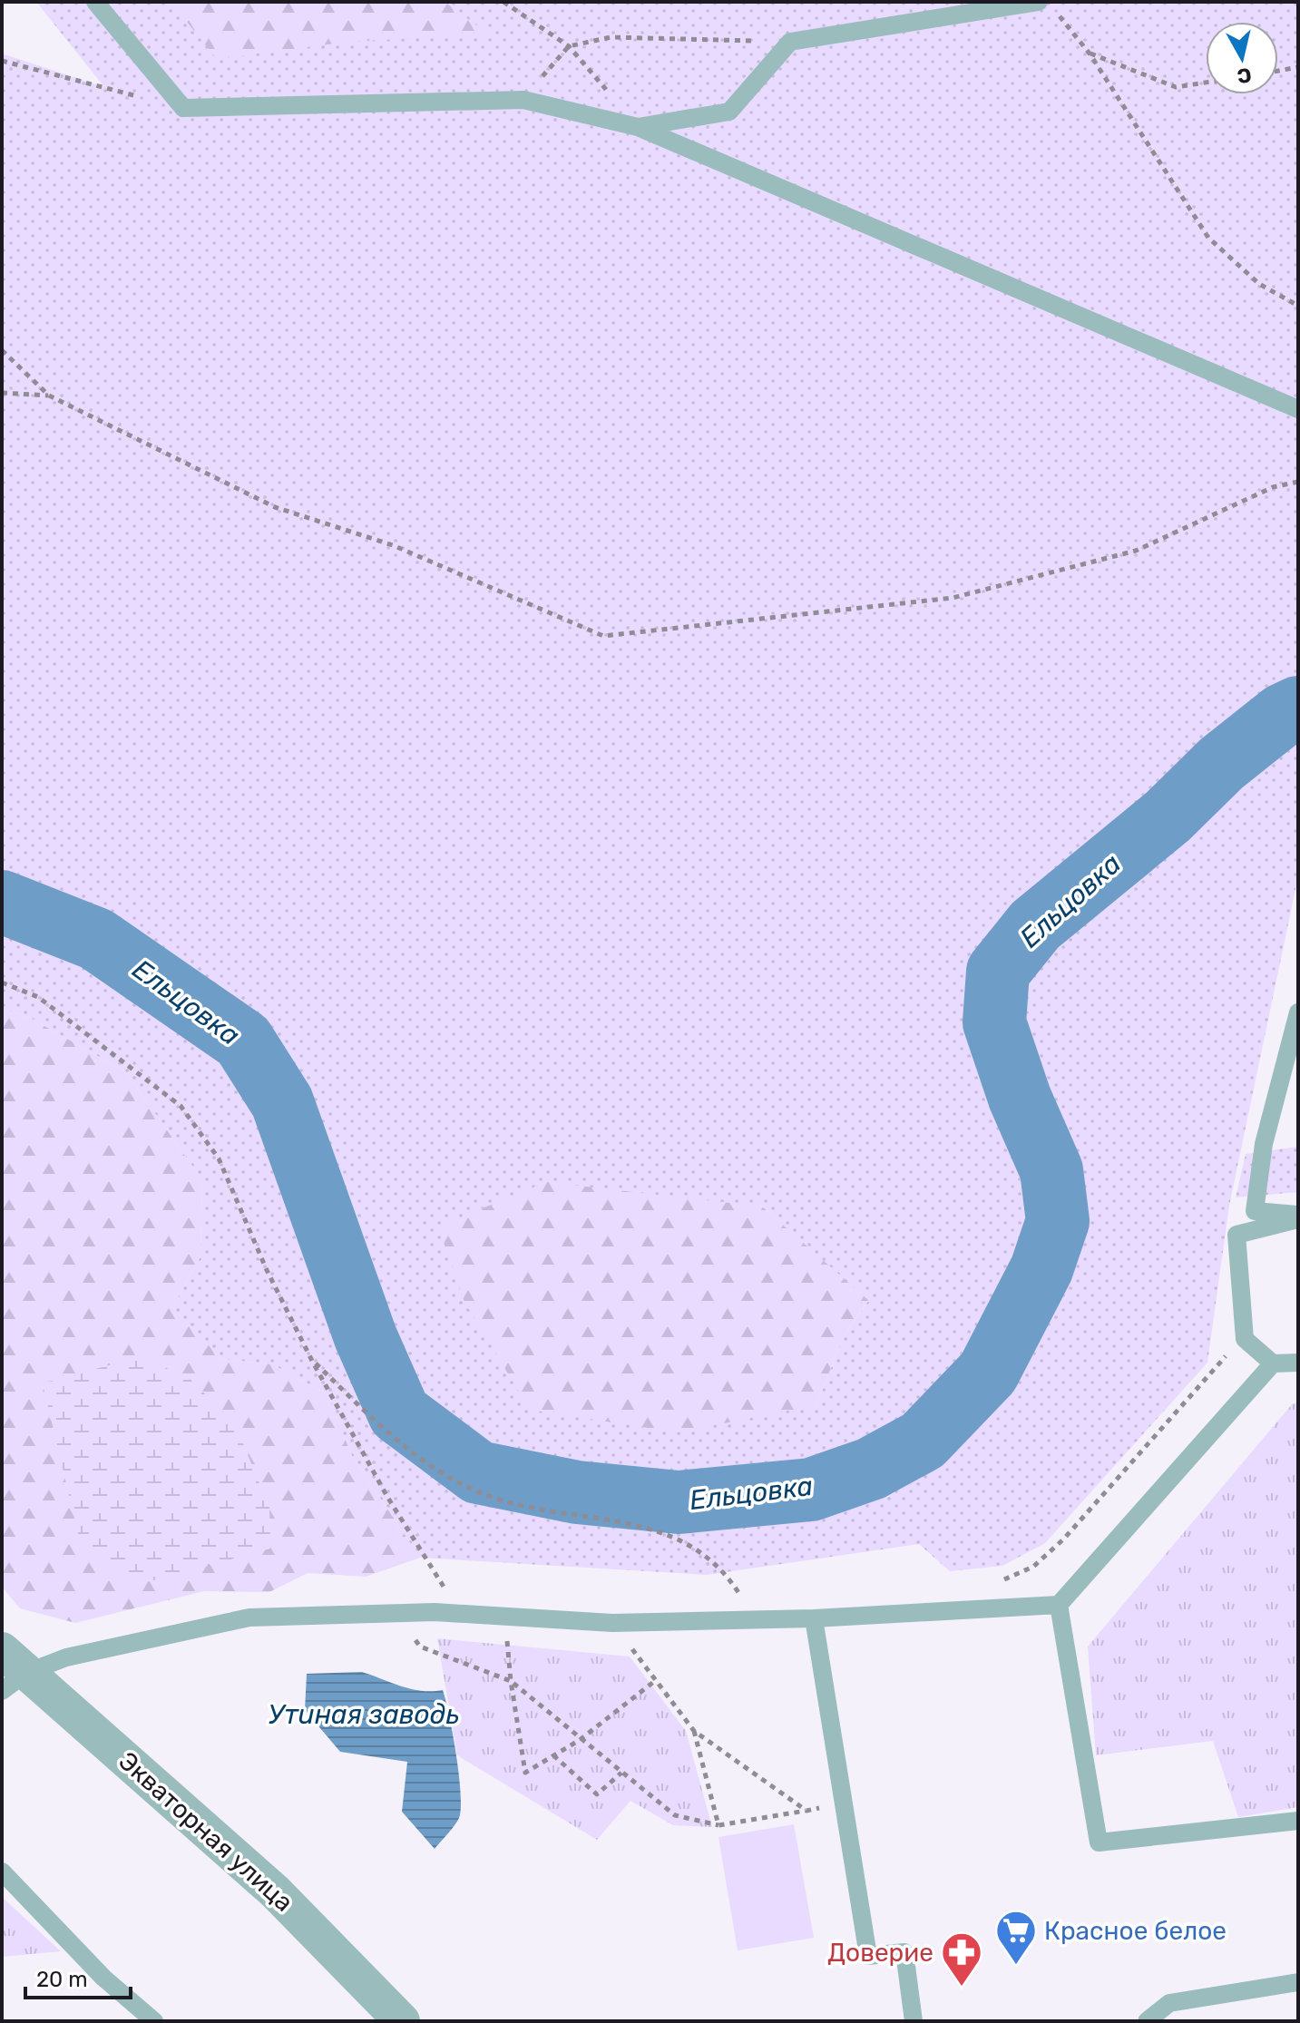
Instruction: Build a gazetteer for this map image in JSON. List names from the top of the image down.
{
  "streets": {
    "street": ["Экваторная улица"]
  },
  "water": ["Ельцовка", "Утиная заводь"],
  "places": {
    "supermarket": ["Красное белое"],
    "pharmacy": ["Доверие"]
  },
  "scale_bar": "20 m",
  "north": "bottom"
}
